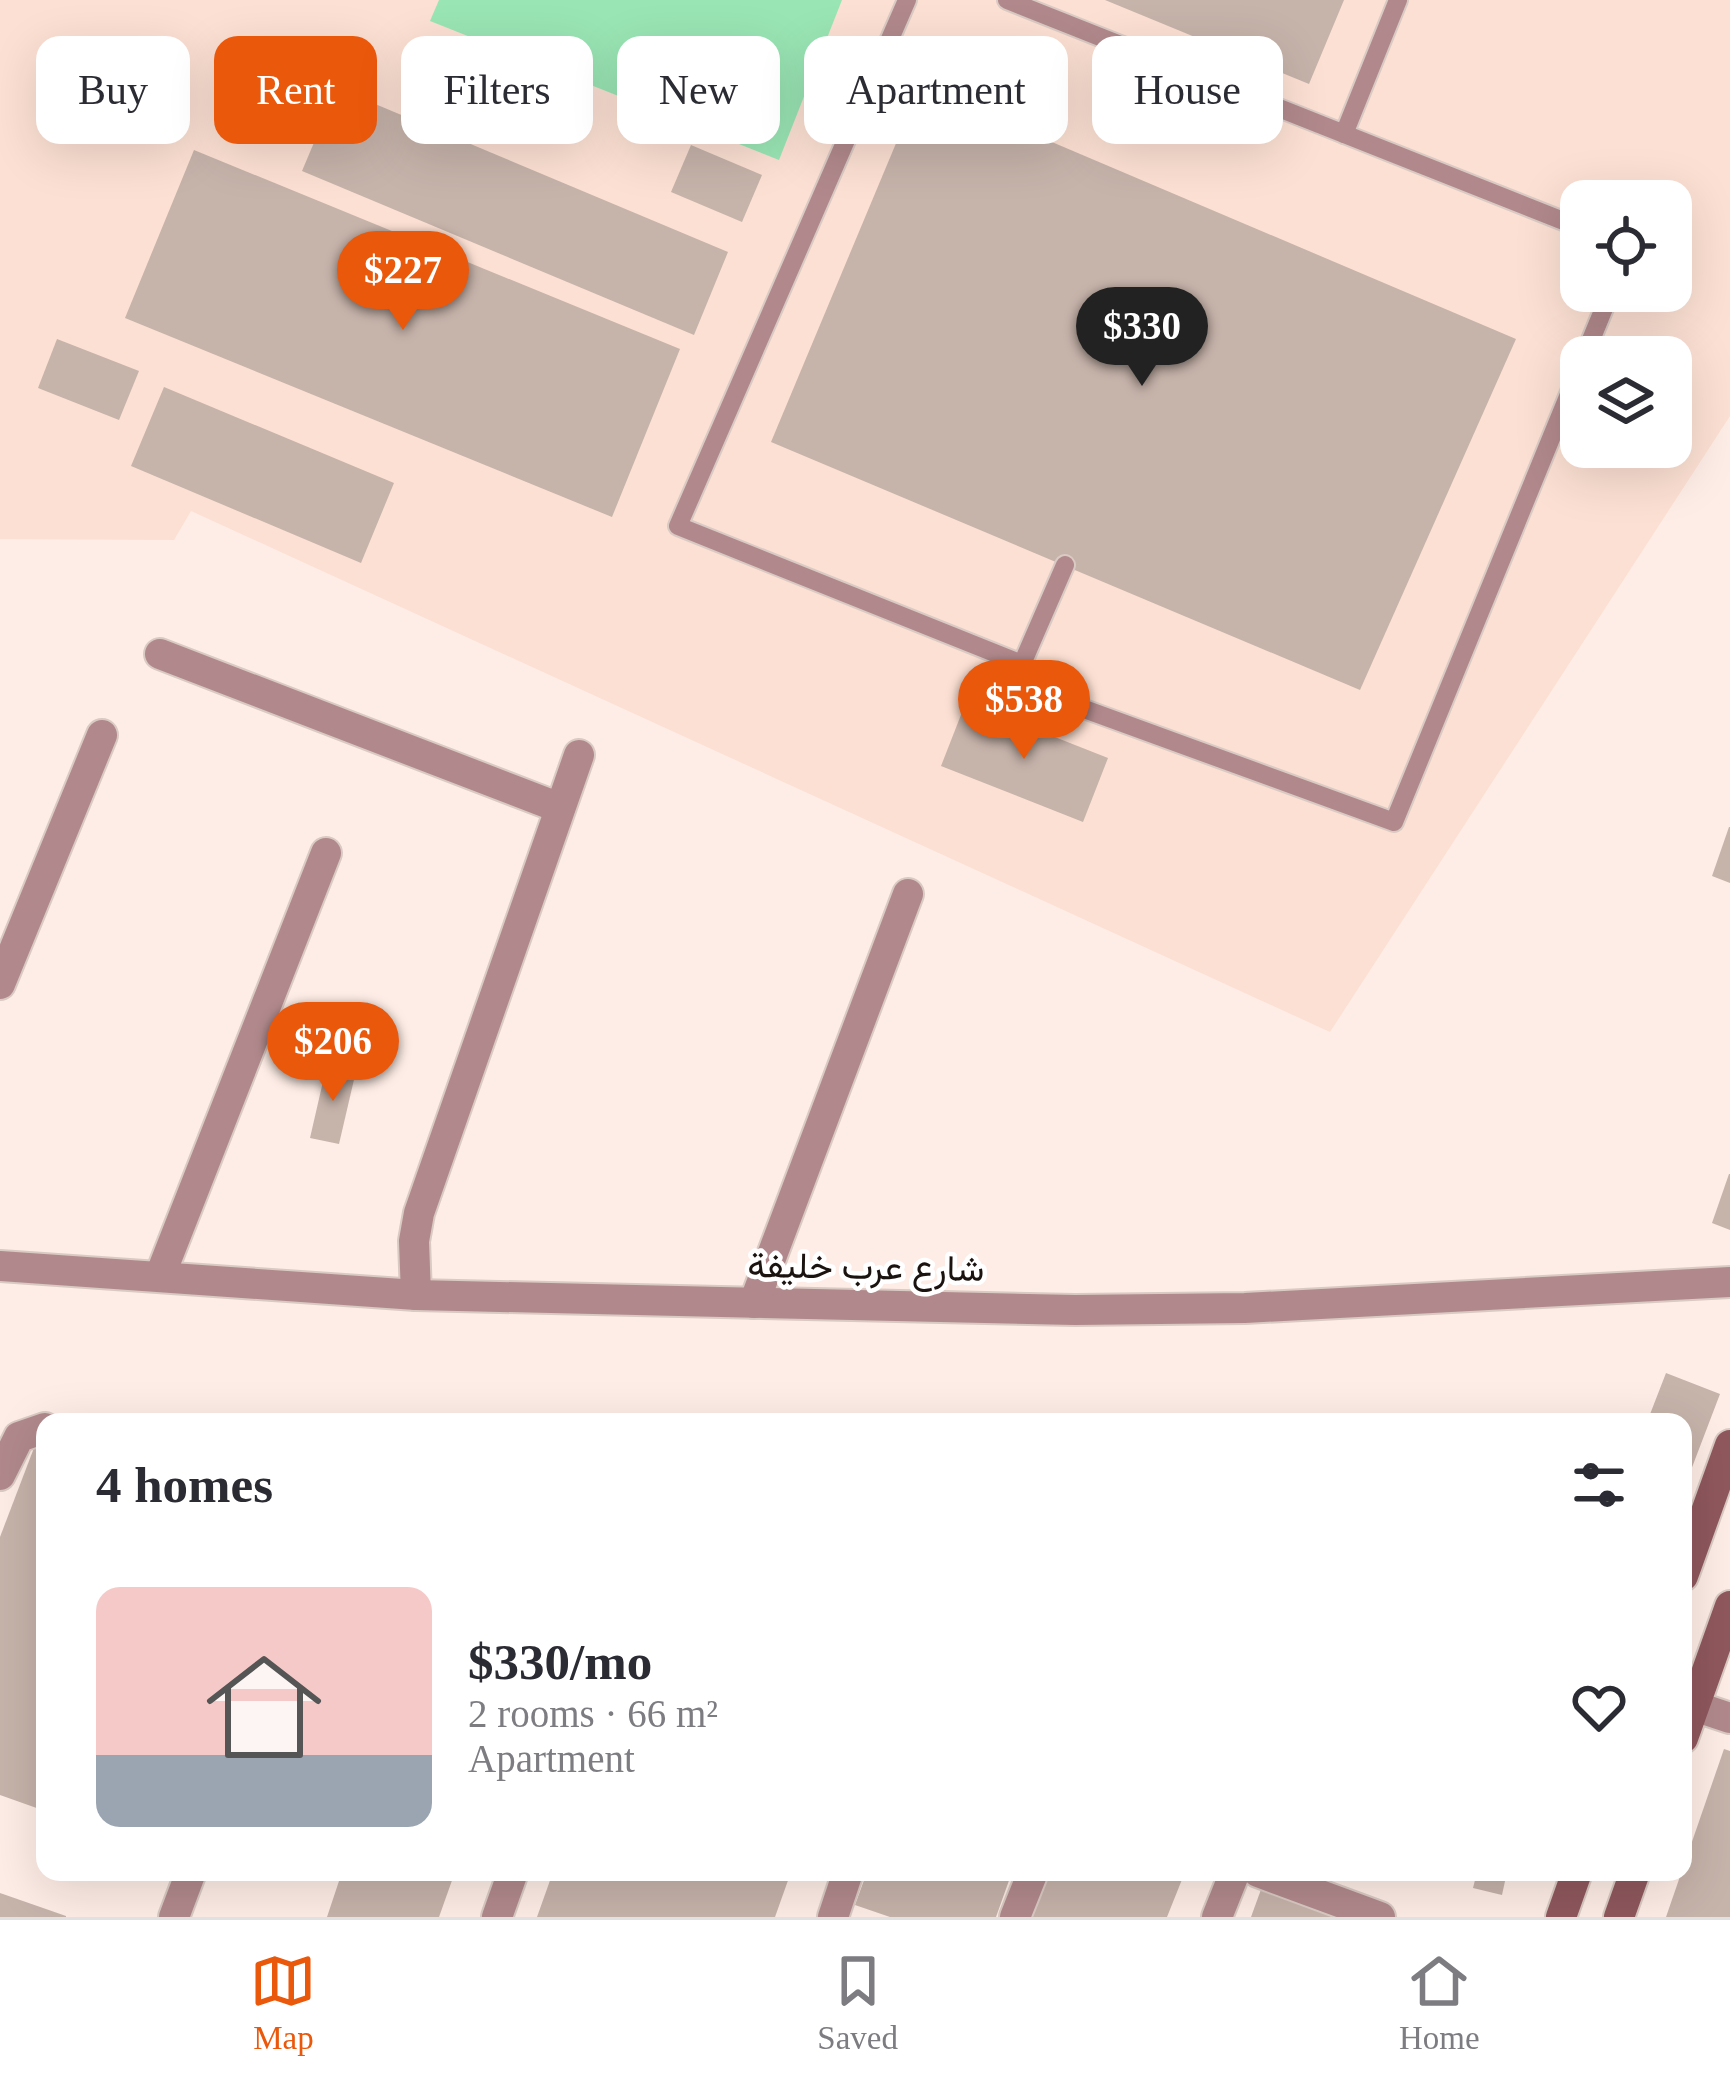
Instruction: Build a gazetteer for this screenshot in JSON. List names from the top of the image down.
{
  "streets": {
    "street": ["شارع عرب خليفة"]
  },
  "page": {
    "chip": [
      "Buy",
      "Rent",
      "Filters",
      "New",
      "Apartment",
      "House"
    ],
    "price": [
      "$227",
      "$330",
      "$538",
      "$206"
    ],
    "heading": "4 homes",
    "list": [
      {
        "name": "$330/mo",
        "note": "2 rooms · 66 m² · Apartment"
      }
    ],
    "tabs": ["Map", "Saved", "Home"]
  }
}
